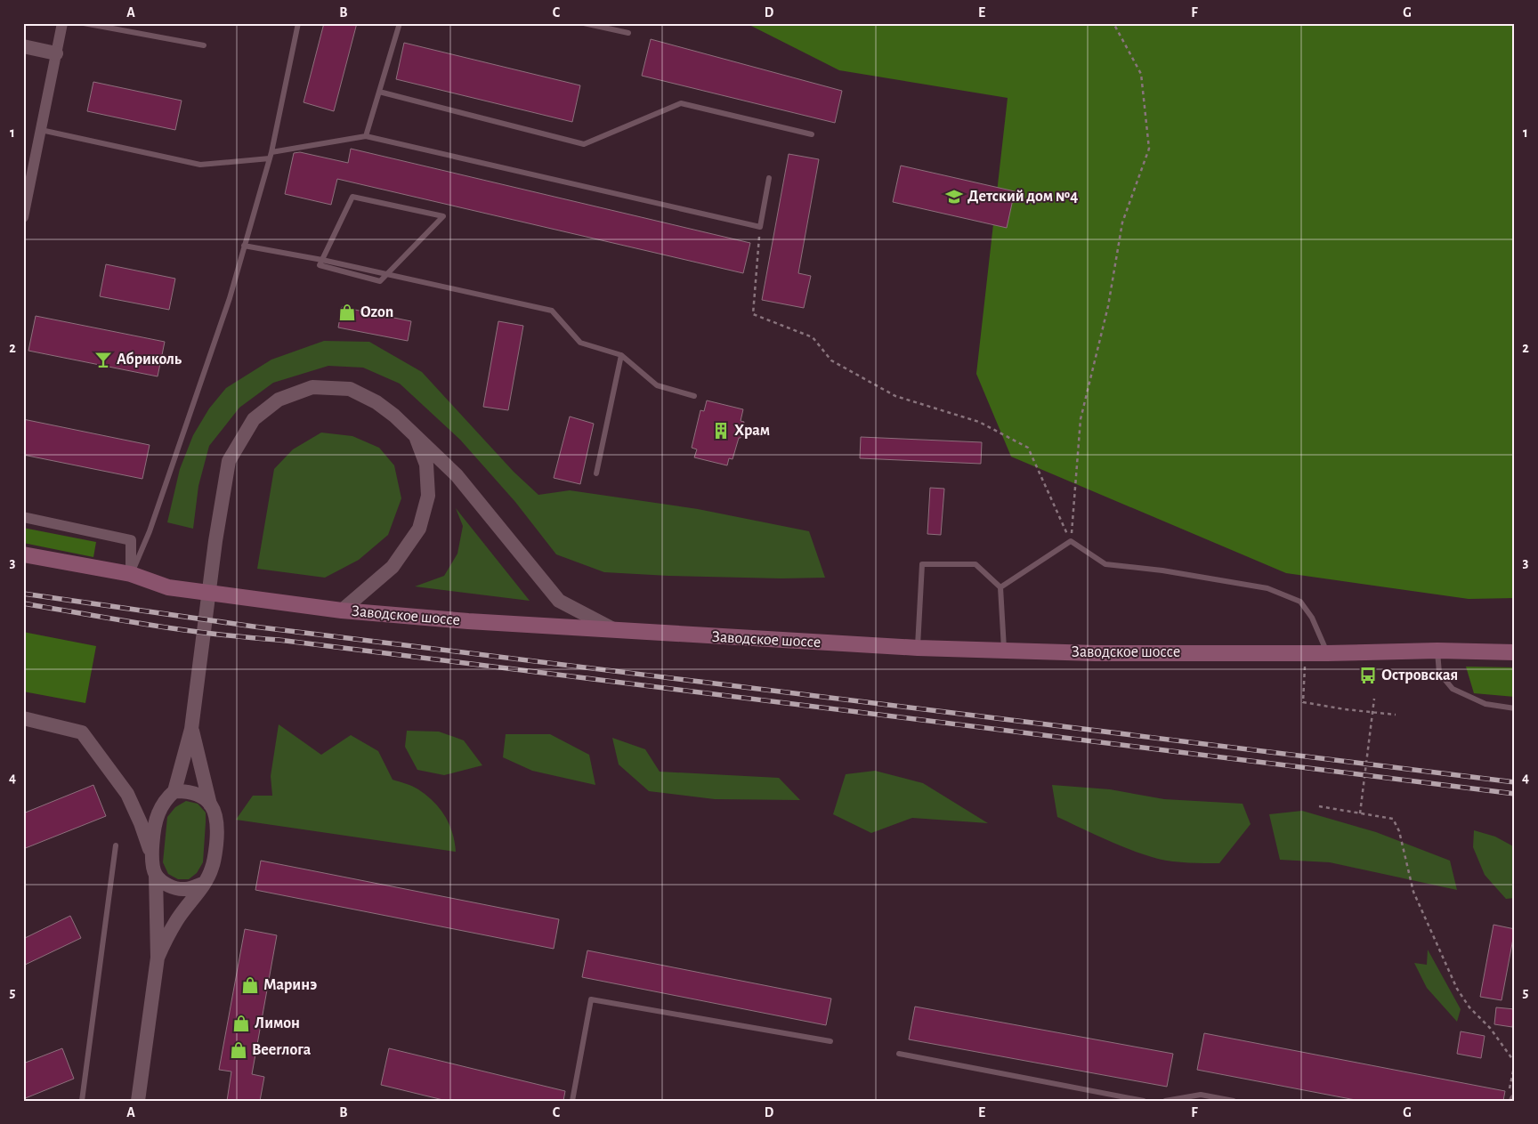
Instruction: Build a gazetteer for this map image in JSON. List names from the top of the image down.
{
  "streets": {
    "main road": ["Заводское шоссе"]
  },
  "places": {
    "school or university": ["Детский дом №4"],
    "shop": [
      "Ozon",
      "Маринэ",
      "Лимон",
      "Beerлога"
    ],
    "bar": ["Абриколь"],
    "building": ["Храм"],
    "bus stop": ["Островская"]
  },
  "grid": {
    "columns": [
      "A",
      "B",
      "C",
      "D",
      "E",
      "F",
      "G"
    ],
    "rows": [
      "1",
      "2",
      "3",
      "4",
      "5"
    ]
  }
}
